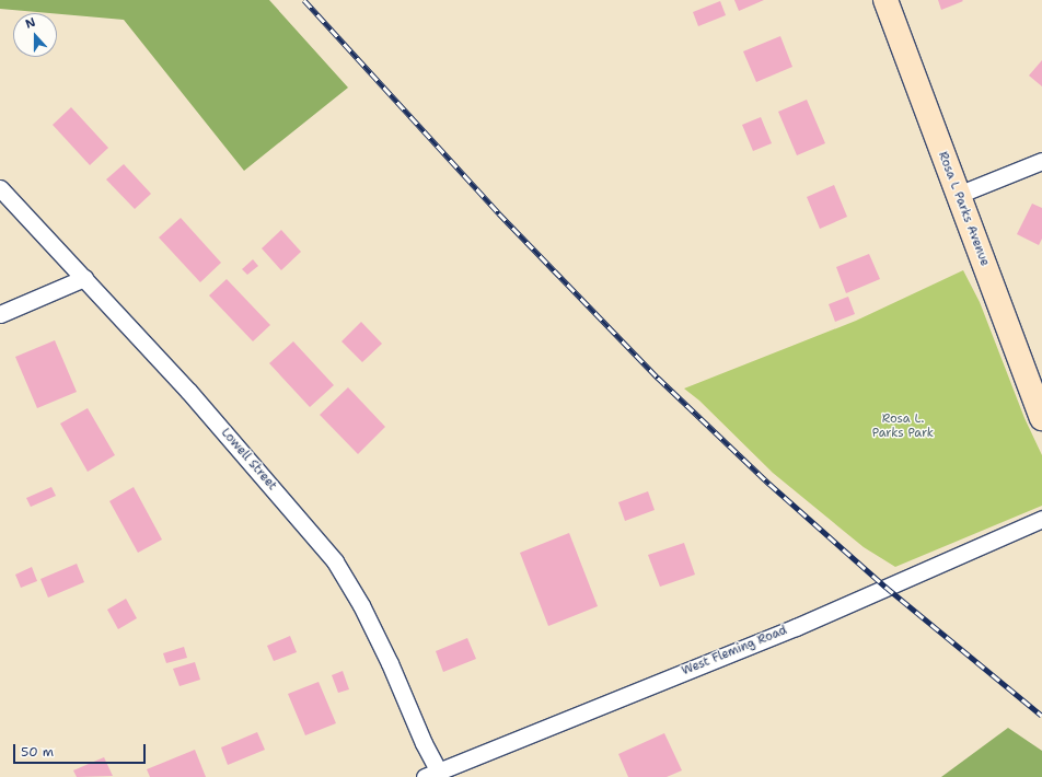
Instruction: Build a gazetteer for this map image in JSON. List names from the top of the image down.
{
  "streets": {
    "street": ["Rosa L Parks Avenue", "Lowell Street", "West Fleming Road"]
  },
  "crossings": [
    ["Lowell Street", "West Fleming Road"]
  ],
  "parks": ["Rosa L. Parks Park"],
  "scale_bar": "50 m",
  "north": "top"
}
